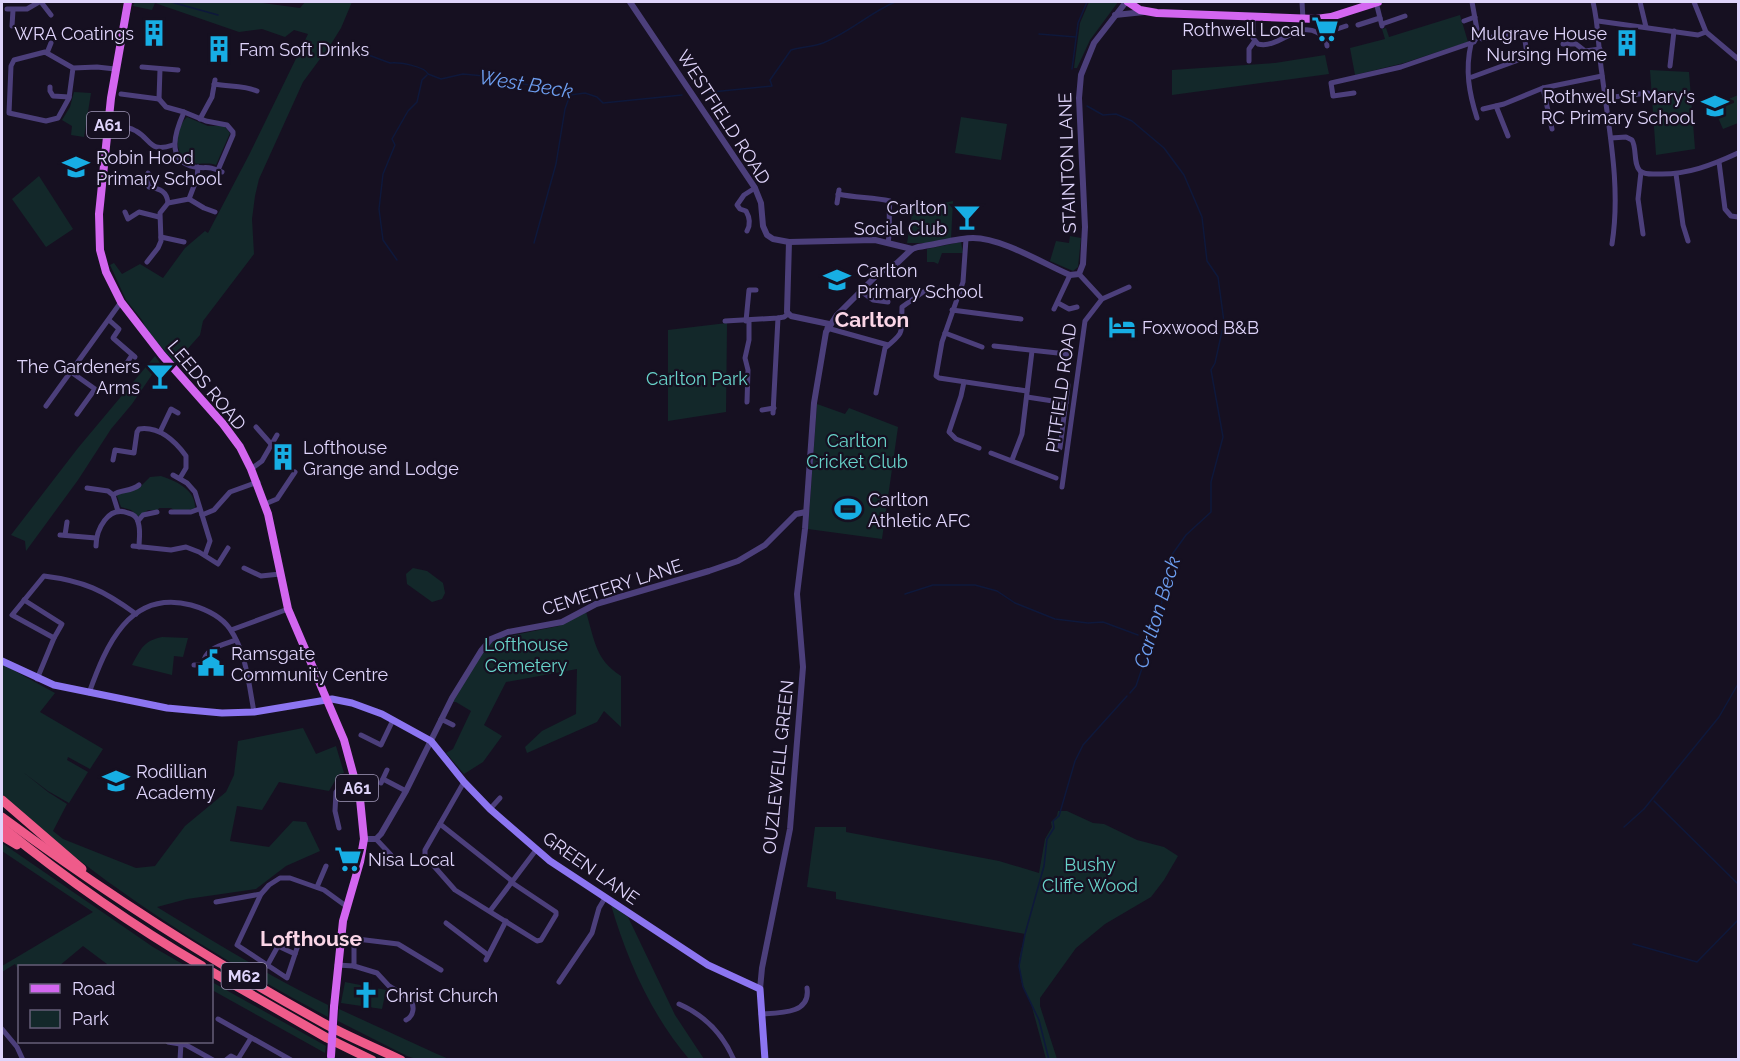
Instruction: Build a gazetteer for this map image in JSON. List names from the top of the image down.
{
  "streets": {
    "highway": ["M62"],
    "main road": [
      "A61",
      "LEEDS ROAD",
      "OUZLEWELL GREEN",
      "GREEN LANE"
    ],
    "street": [
      "WESTFIELD ROAD",
      "STAINTON LANE",
      "PITFIELD ROAD",
      "CEMETERY LANE"
    ]
  },
  "crossings": [
    ["CEMETERY LANE", "OUZLEWELL GREEN"],
    ["CEMETERY LANE", "GREEN LANE"],
    ["OUZLEWELL GREEN", "GREEN LANE"]
  ],
  "districts": ["Carlton", "Lofthouse"],
  "water": ["West Beck", "Carlton Beck"],
  "parks": [
    "Carlton Park",
    "Carlton Cricket Club",
    "Lofthouse Cemetery",
    "Bushy Cliffe Wood"
  ],
  "places": {
    "supermarket": ["Rothwell Local", "Nisa Local"],
    "building": [
      "WRA Coatings",
      "Mulgrave House Nursing Home",
      "Fam Soft Drinks",
      "Lofthouse Grange and Lodge"
    ],
    "school or university": [
      "Rothwell St Mary's RC Primary School",
      "Robin Hood Primary School",
      "Carlton Primary School",
      "Rodillian Academy"
    ],
    "bar": ["Carlton Social Club", "The Gardeners Arms"],
    "hotel": ["Foxwood B&B"],
    "sports": ["Carlton Athletic AFC"],
    "public building": ["Ramsgate Community Centre"],
    "church": ["Christ Church"]
  },
  "legend": ["Road", "Park"]
}
